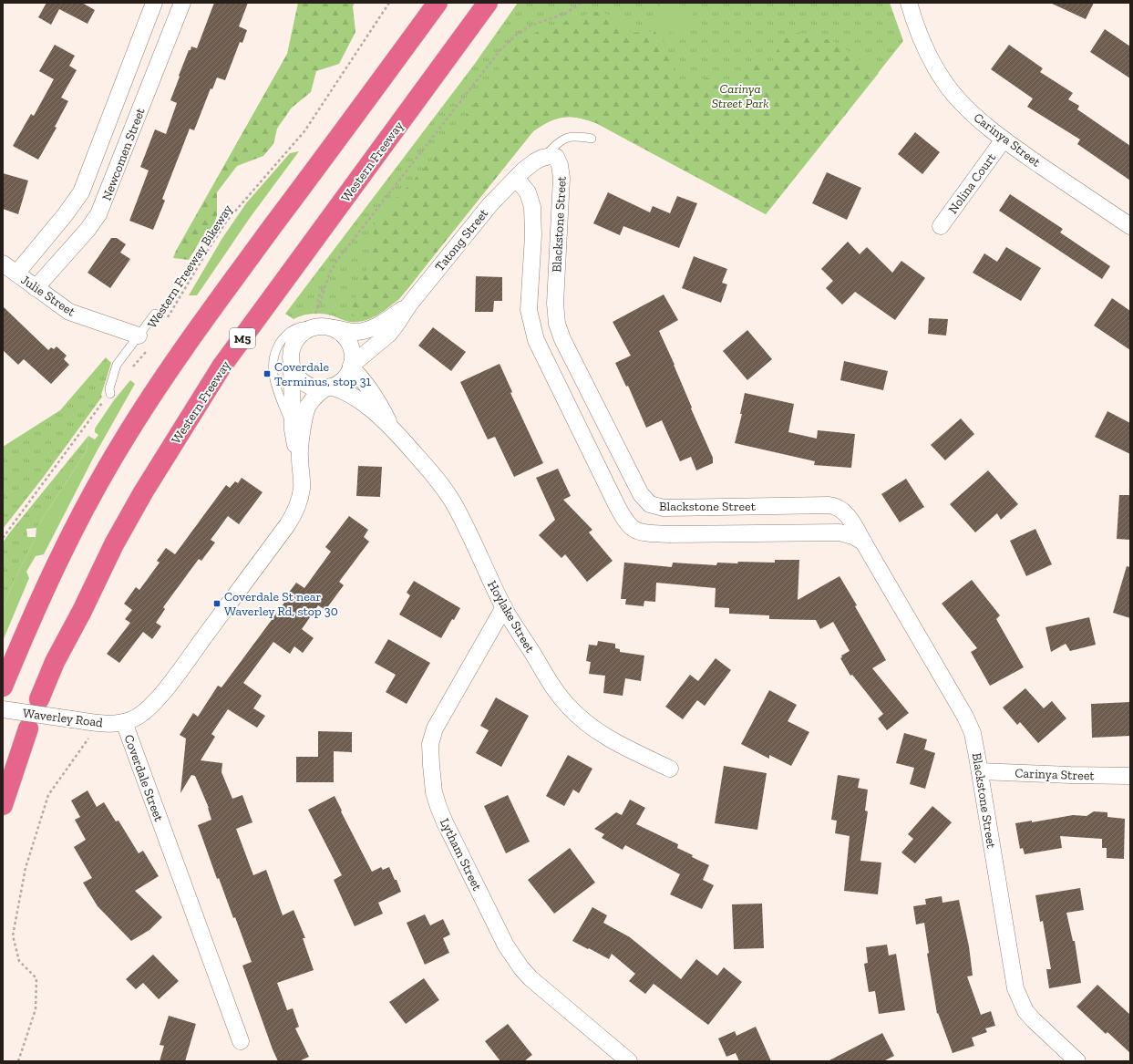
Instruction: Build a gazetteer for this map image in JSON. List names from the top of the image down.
{
  "streets": {
    "highway": ["Western Freeway", "M5"],
    "street": [
      "Carinya Street",
      "Newcomen Street",
      "Nolina Court",
      "Blackstone Street",
      "Tatong Street",
      "Julie Street",
      "Hoylake Street",
      "Waverley Road",
      "Coverdale Street",
      "Lytham Street"
    ],
    "path": ["Western Freeway Bikeway"]
  },
  "crossings": [
    ["Carinya Street", "Nolina Court"],
    ["Carinya Street", "Blackstone Street"],
    ["Newcomen Street", "Julie Street"],
    ["Blackstone Street", "Tatong Street"],
    ["Tatong Street", "Hoylake Street"],
    ["Tatong Street", "Coverdale Street"],
    ["Hoylake Street", "Coverdale Street"],
    ["Hoylake Street", "Lytham Street"],
    ["Waverley Road", "Coverdale Street"]
  ],
  "parks": ["Carinya Street Park"],
  "places": {
    "transit": ["Coverdale Terminus, stop 31", "Coverdale St near Waverley Rd, stop 30"]
  }
}
